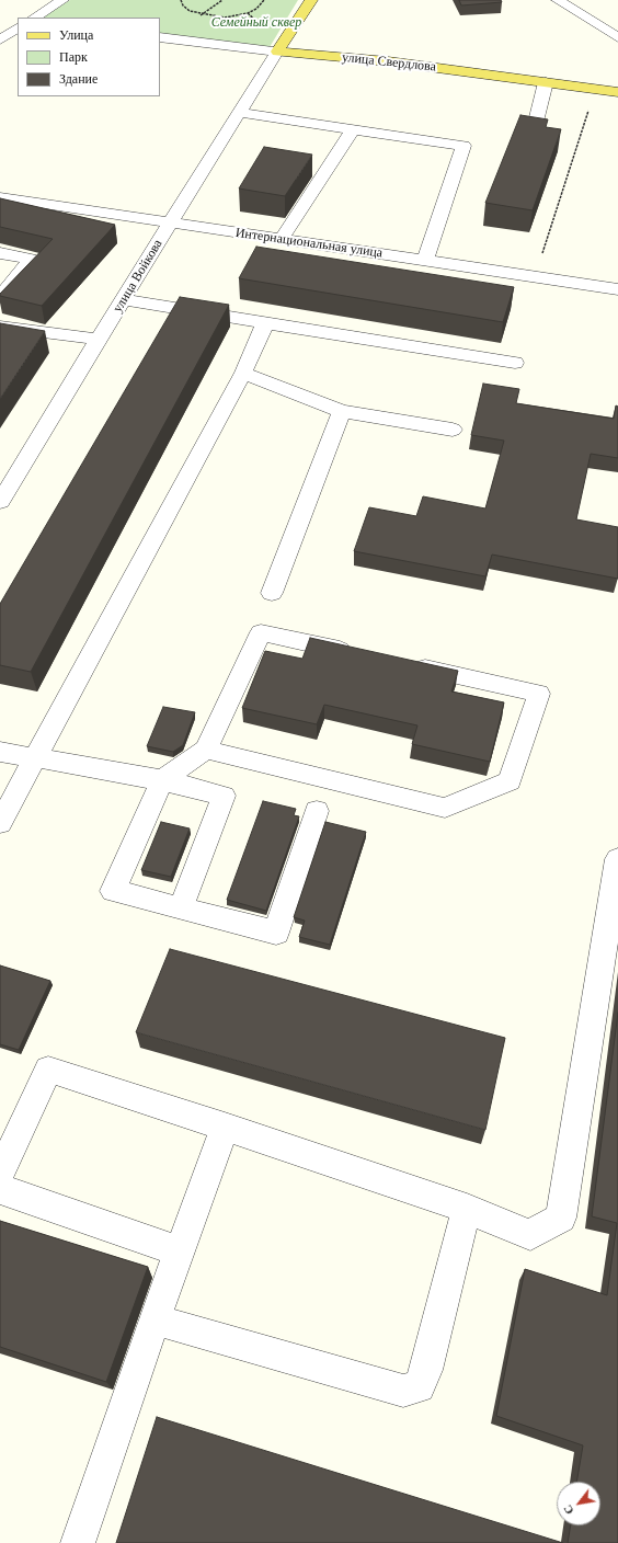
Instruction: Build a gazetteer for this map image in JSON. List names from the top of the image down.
{
  "streets": {
    "main road": ["улица Свердлова"],
    "street": ["Интернациональная улица", "улица Войкова"]
  },
  "crossings": [
    ["улица Свердлова", "улица Войкова"],
    ["Интернациональная улица", "улица Войкова"]
  ],
  "parks": ["Семейный сквер"],
  "legend": ["Улица", "Парк", "Здание"],
  "north": "bottom left"
}
